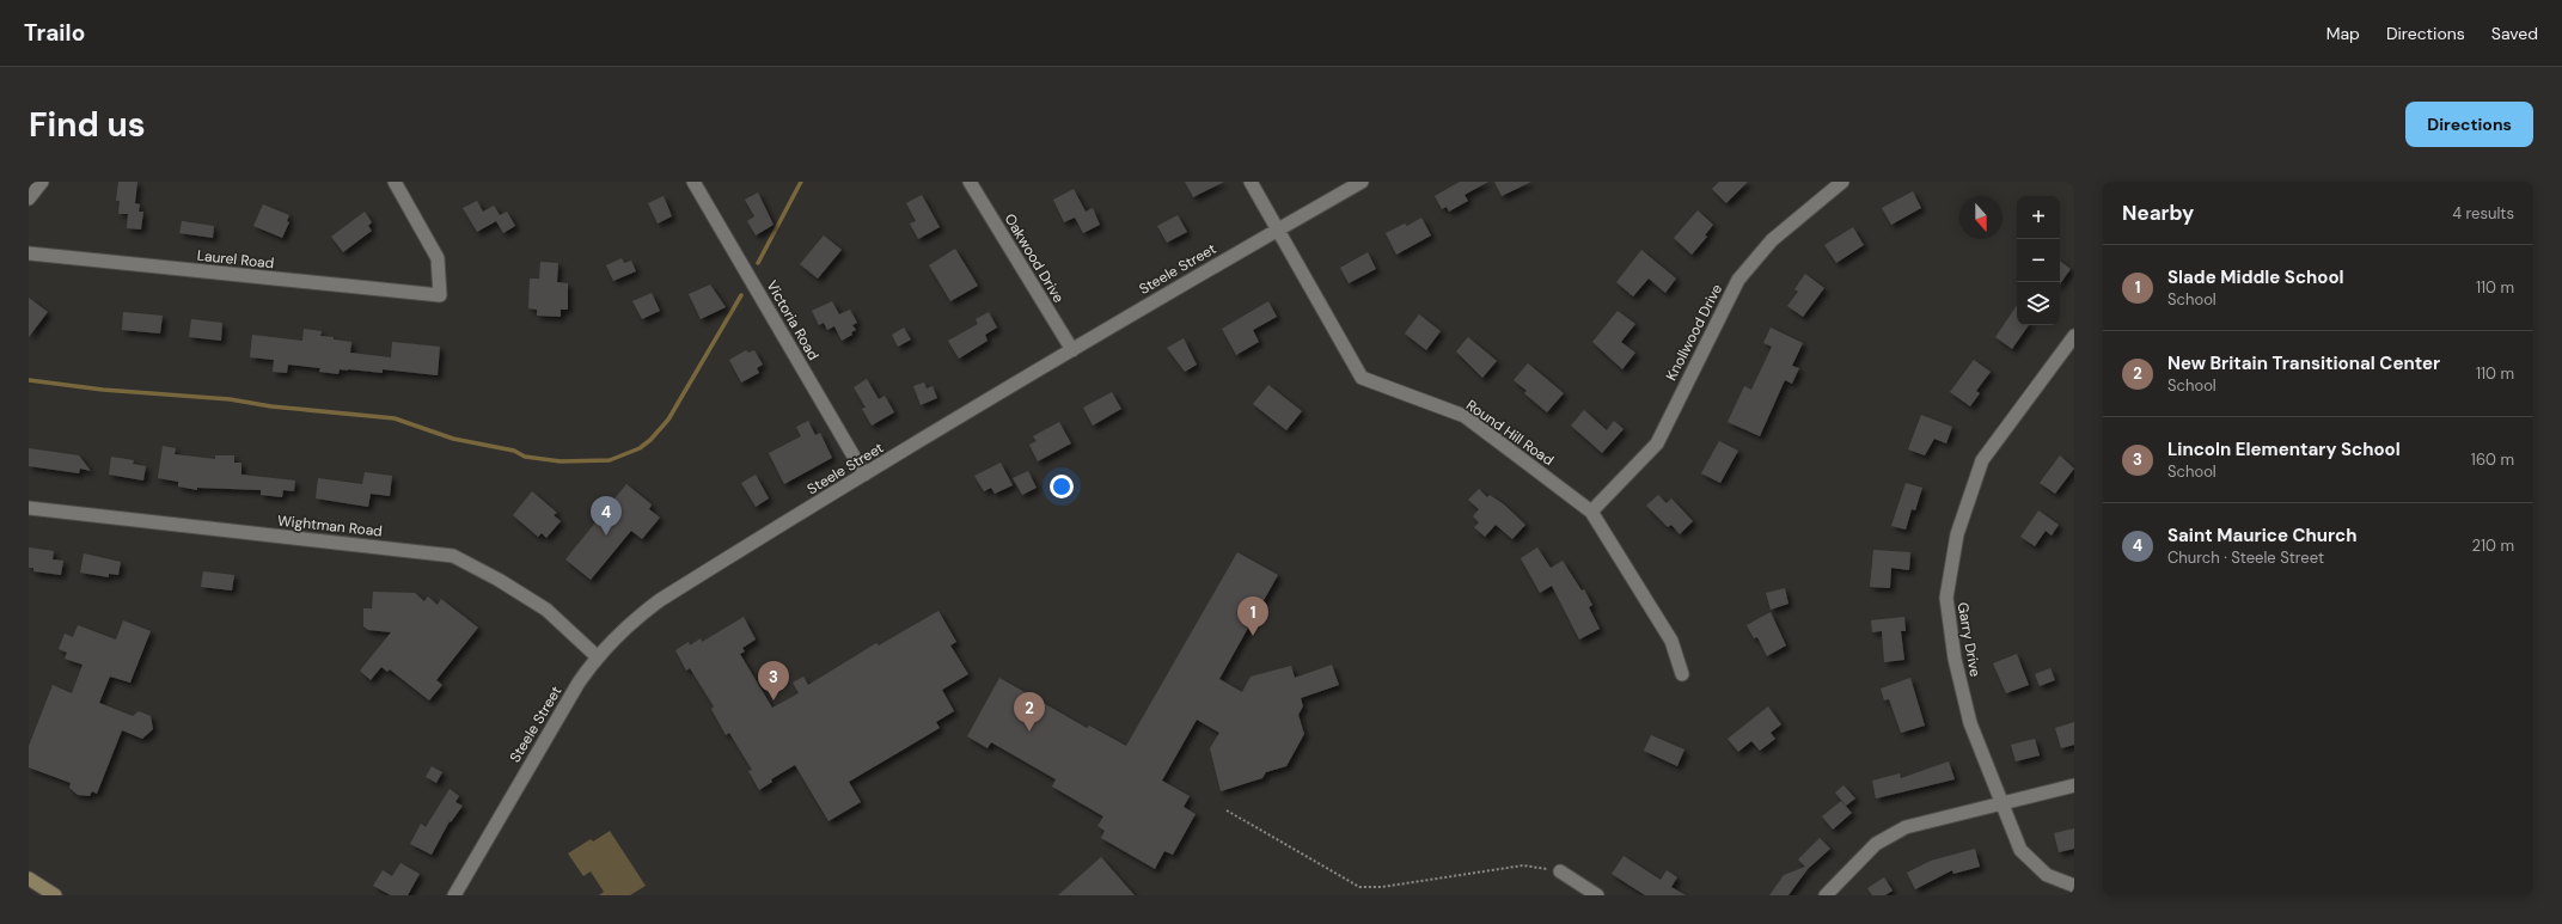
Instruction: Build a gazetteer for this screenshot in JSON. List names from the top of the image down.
{
  "streets": {
    "street": [
      "Oakwood Drive",
      "Laurel Road",
      "Steele Street",
      "Victoria Road",
      "Knollwood Drive",
      "Round Hill Road",
      "Wightman Road",
      "Garry Drive"
    ]
  },
  "crossings": [
    ["Oakwood Drive", "Steele Street"],
    ["Steele Street", "Victoria Road"],
    ["Steele Street", "Round Hill Road"],
    ["Steele Street", "Wightman Road"],
    ["Knollwood Drive", "Round Hill Road"]
  ],
  "north": "bottom",
  "page": {
    "header": "Trailo",
    "nav": ["Map", "Directions", "Saved"],
    "buttons": "Directions",
    "title": "Find us",
    "heading": ["Nearby", "4 results"],
    "map_buttons": ["+", "−"],
    "list": [
      {
        "mark": "1",
        "name": "Slade Middle School",
        "note": "School",
        "value": "110 m"
      },
      {
        "mark": "2",
        "name": "New Britain Transitional Center",
        "note": "School",
        "value": "110 m"
      },
      {
        "mark": "3",
        "name": "Lincoln Elementary School",
        "note": "School",
        "value": "160 m"
      },
      {
        "mark": "4",
        "name": "Saint Maurice Church",
        "note": "Church · Steele Street",
        "value": "210 m"
      }
    ],
    "pins": [
      "4",
      "1",
      "3",
      "2"
    ]
  }
}
